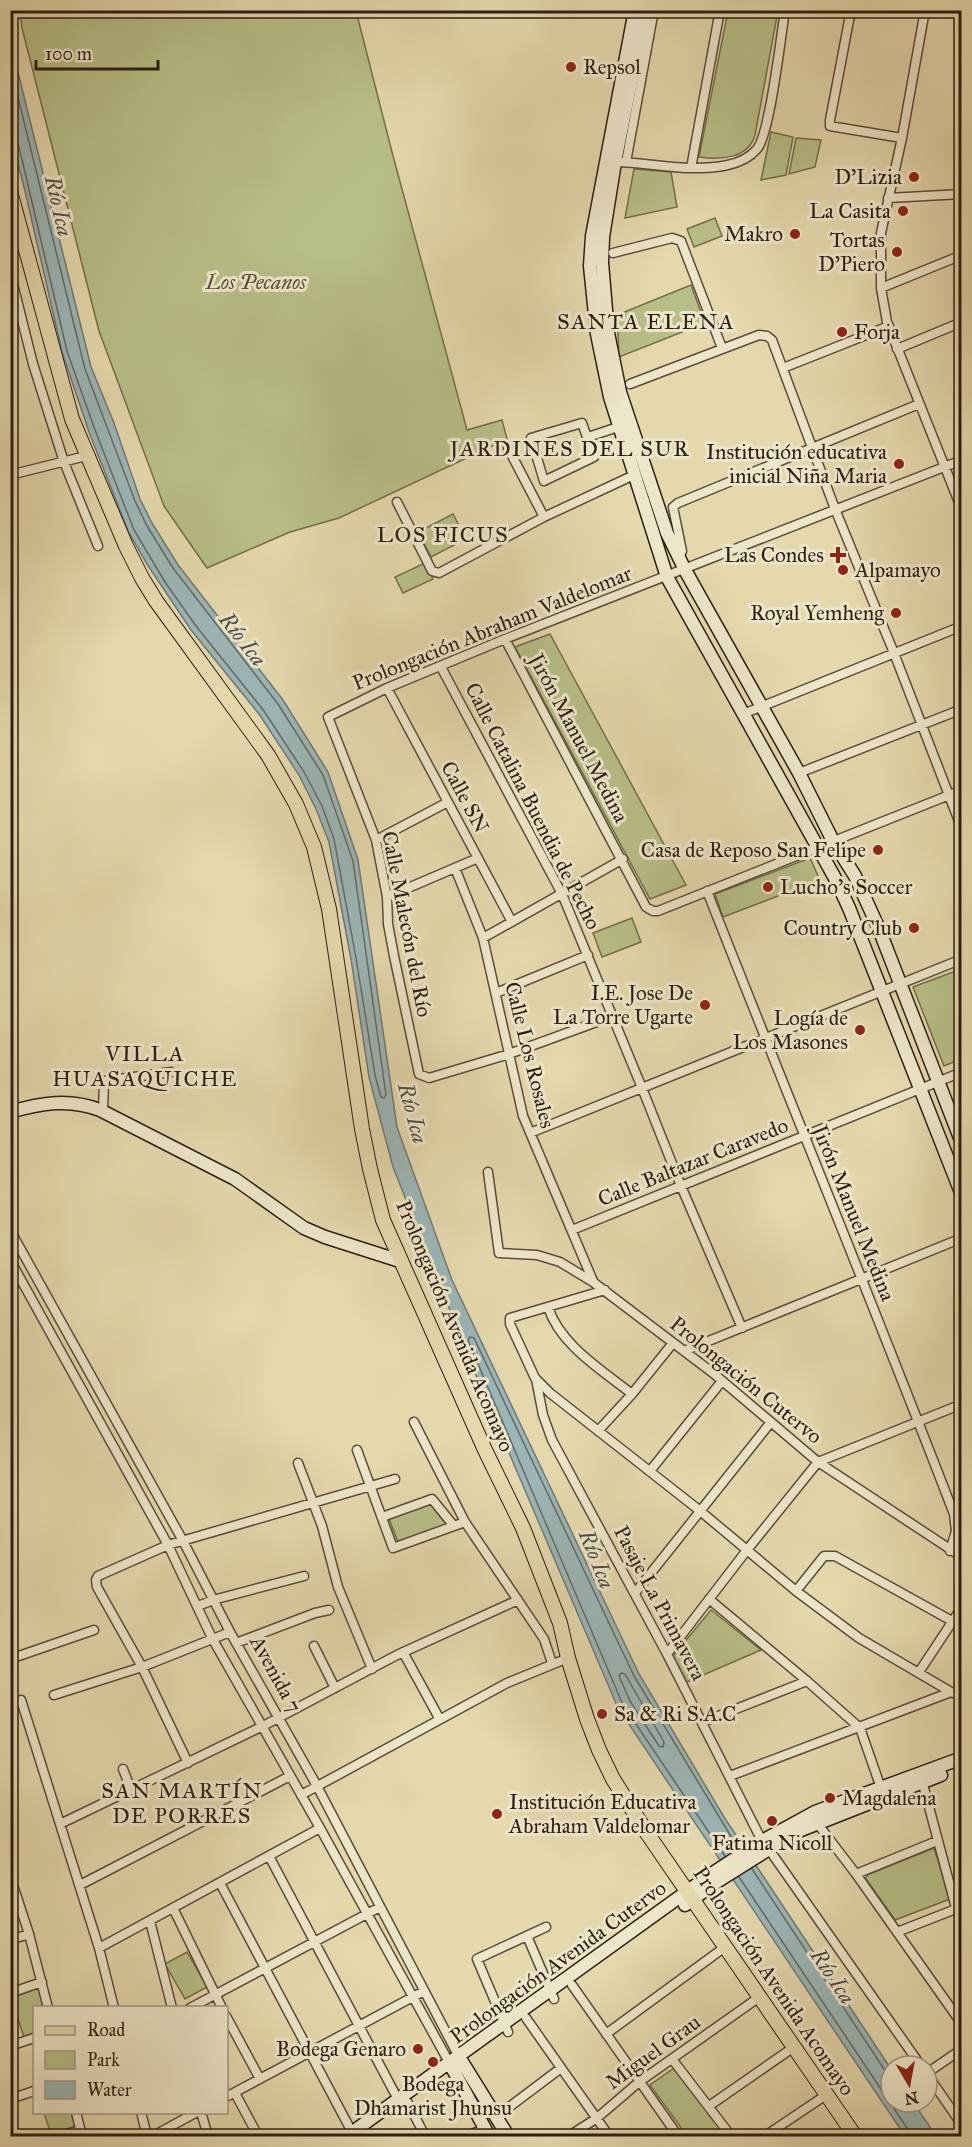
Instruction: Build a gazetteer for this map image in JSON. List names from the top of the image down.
{
  "streets": {
    "main road": ["Prolongación Avenida Acomayo"],
    "street": [
      "Prolongación Abraham Valdelomar",
      "Jirón Manuel Medina",
      "Calle SN",
      "Calle Catalina Buendia de Pecho",
      "Calle Malecón del Río",
      "Calle Los Rosales",
      "Calle Baltazar Caravedo",
      "Prolongación Cutervo",
      "Pasaje La Primavera",
      "Avenida 7",
      "Prolongación Avenida Cutervo",
      "Miguel Grau"
    ]
  },
  "crossings": [
    ["Prolongación Abraham Valdelomar", "Jirón Manuel Medina"],
    ["Prolongación Abraham Valdelomar", "Calle SN"],
    ["Prolongación Abraham Valdelomar", "Calle Catalina Buendia de Pecho"],
    ["Prolongación Abraham Valdelomar", "Calle Malecón del Río"],
    ["Jirón Manuel Medina", "Calle Baltazar Caravedo"],
    ["Jirón Manuel Medina", "Prolongación Cutervo"],
    ["Calle Catalina Buendia de Pecho", "Calle Baltazar Caravedo"],
    ["Calle Malecón del Río", "Calle Los Rosales"],
    ["Calle Los Rosales", "Calle Baltazar Caravedo"],
    ["Calle Los Rosales", "Prolongación Cutervo"],
    ["Prolongación Avenida Acomayo", "Prolongación Avenida Cutervo"],
    ["Prolongación Avenida Acomayo", "Miguel Grau"],
    ["Pasaje La Primavera", "Prolongación Avenida Cutervo"],
    ["Avenida 7", "Prolongación Avenida Cutervo"]
  ],
  "districts": [
    "SANTA ELENA",
    "JARDINES DEL SUR",
    "LOS FICUS",
    "VILLA HUASAQUICHE",
    "SAN MARTÍN DE PORRES"
  ],
  "water": ["Río Ica"],
  "parks": ["Los Pecanos"],
  "places": {
    "other": [
      "Repsol",
      "D'Lizia",
      "La Casita",
      "Makro",
      "Tortas D'Piero",
      "Forja",
      "Institución educativa inicial Niña Maria",
      "Alpamayo",
      "Royal Yemheng",
      "Casa de Reposo San Felipe",
      "Lucho's Soccer",
      "Country Club",
      "I.E. Jose De La Torre Ugarte",
      "Logía de Los Masones",
      "Sa & Ri S.A.C",
      "Magdalena",
      "Institución Educativa Abraham Valdelomar",
      "Fatima Nicoll",
      "Bodega Genaro",
      "Bodega Dhamarist Jhunsu"
    ],
    "health": ["Las Condes"]
  },
  "legend": ["Road", "Park", "Water"],
  "scale_bar": "100 m",
  "north": "bottom"
}
